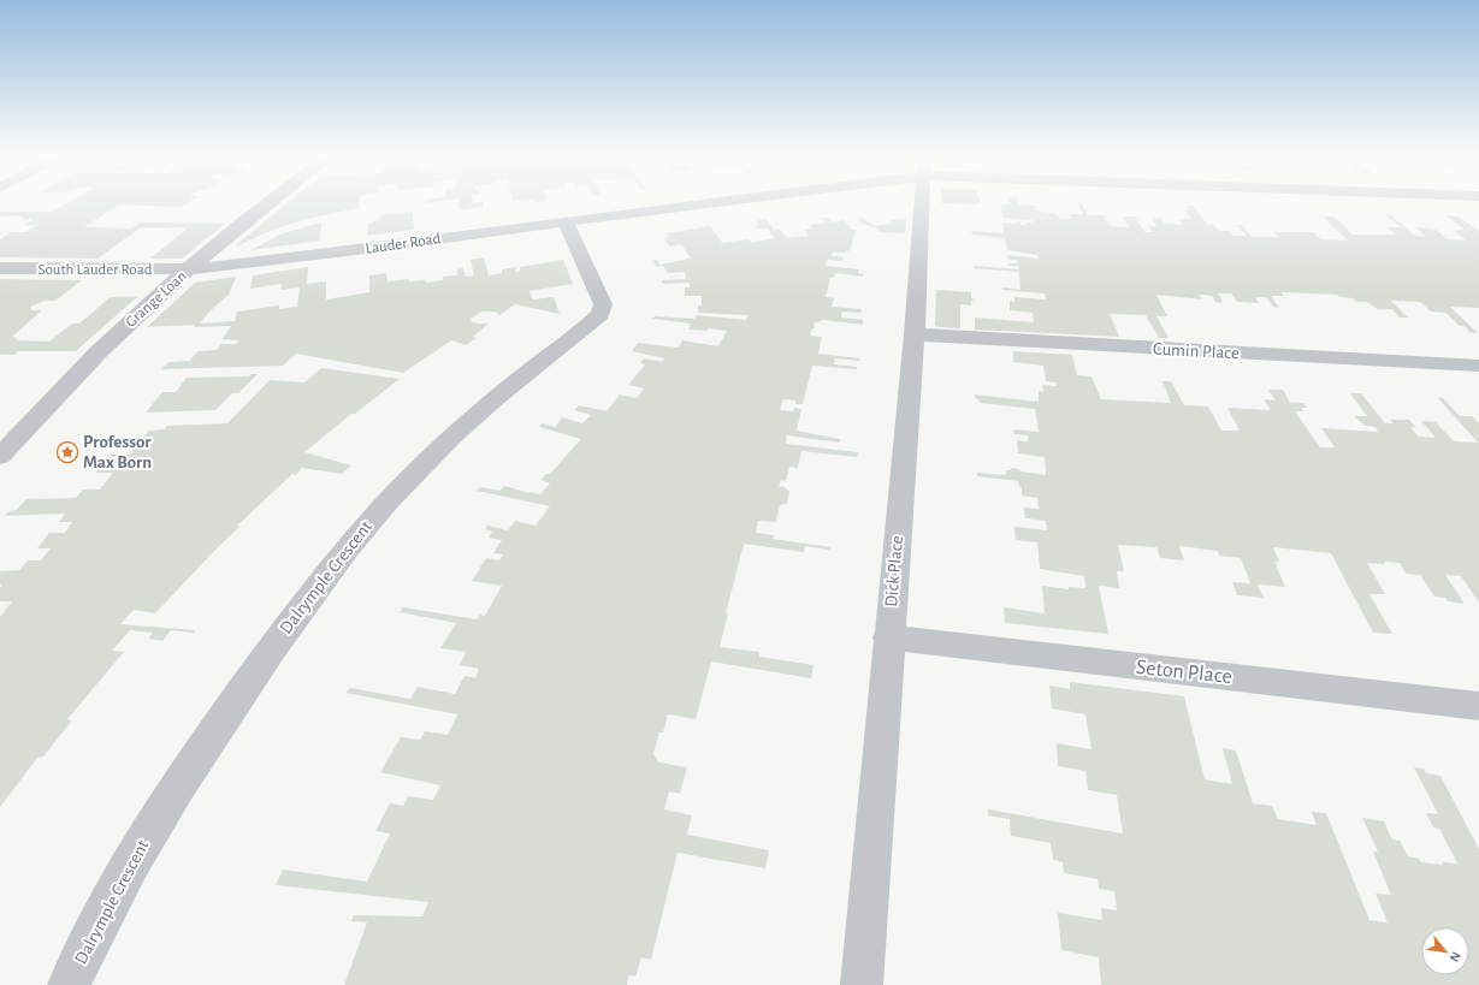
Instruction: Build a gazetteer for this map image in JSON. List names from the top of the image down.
{
  "streets": {
    "street": [
      "Lauder Road",
      "South Lauder Road",
      "Grange Loan",
      "Cumin Place",
      "Dick Place",
      "Dalrymple Crescent",
      "Seton Place"
    ]
  },
  "crossings": [
    ["Lauder Road", "South Lauder Road"],
    ["Lauder Road", "Grange Loan"],
    ["Lauder Road", "Dalrymple Crescent"],
    ["South Lauder Road", "Grange Loan"],
    ["Cumin Place", "Dick Place"],
    ["Dick Place", "Seton Place"]
  ],
  "places": {
    "place": ["Professor Max Born"]
  },
  "north": "bottom right"
}
